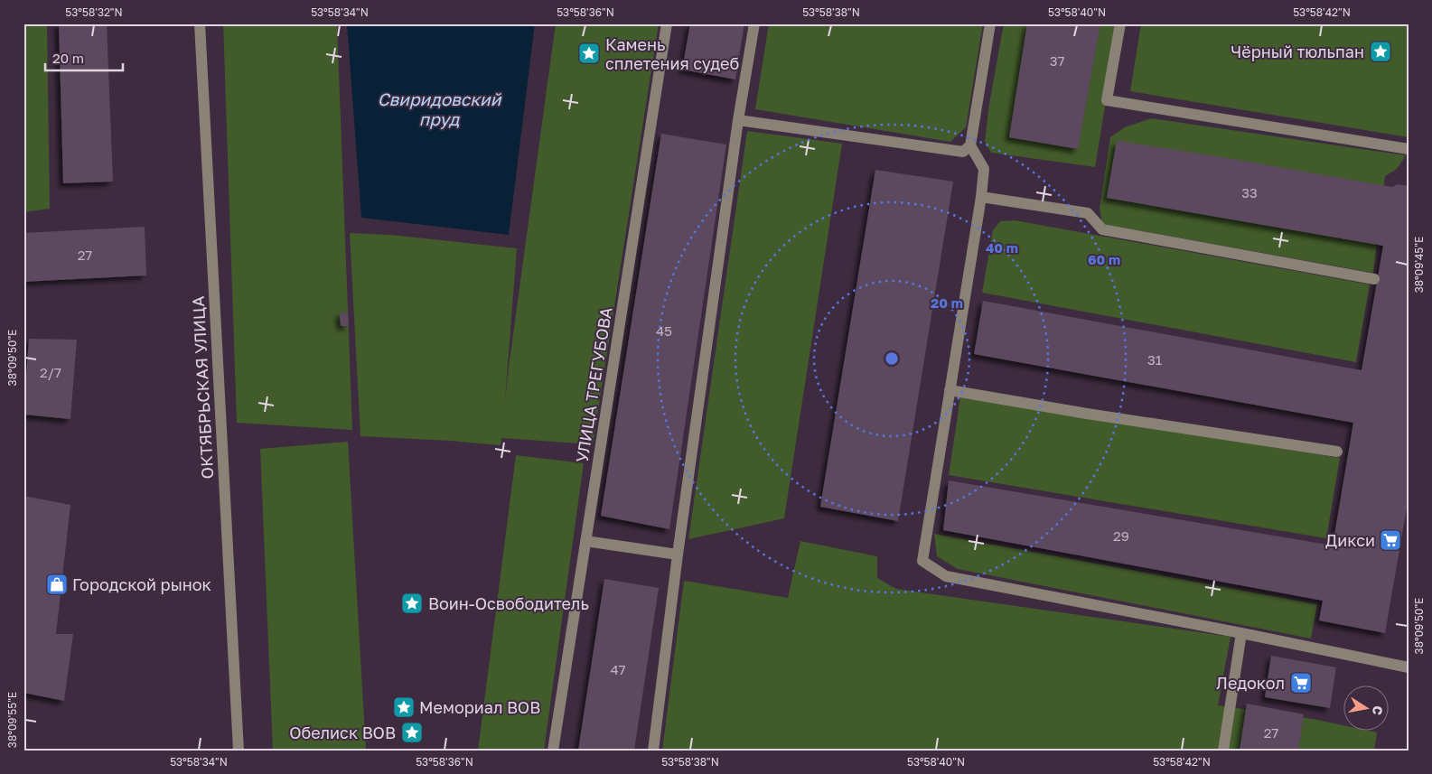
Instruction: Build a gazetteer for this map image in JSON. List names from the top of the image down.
{
  "streets": {
    "street": ["УЛИЦА ТРЕГУБОВА", "ОКТЯБРЬСКАЯ УЛИЦА"]
  },
  "water": ["Свиридовский пруд"],
  "places": {
    "place": [
      "Чёрный тюльпан",
      "Камень сплетения судеб",
      "Воин-Освободитель",
      "Мемориал ВОВ",
      "Обелиск ВОВ"
    ],
    "supermarket": ["Дикси", "Ледокол"],
    "shop": ["Городской рынок"]
  },
  "house_numbers": [
    "37",
    "33",
    "27",
    "45",
    "31",
    "2/7",
    "29",
    "47",
    "27"
  ],
  "scale_bar": "20 m",
  "north": "right",
  "coordinates": [
    "53°58'32\"N",
    "53°58'34\"N",
    "53°58'36\"N",
    "53°58'38\"N",
    "53°58'40\"N",
    "53°58'42\"N",
    "38°09'45\"E",
    "38°09'50\"E",
    "38°09'55\"E"
  ],
  "rings": ["40 m", "60 m", "20 m"]
}
